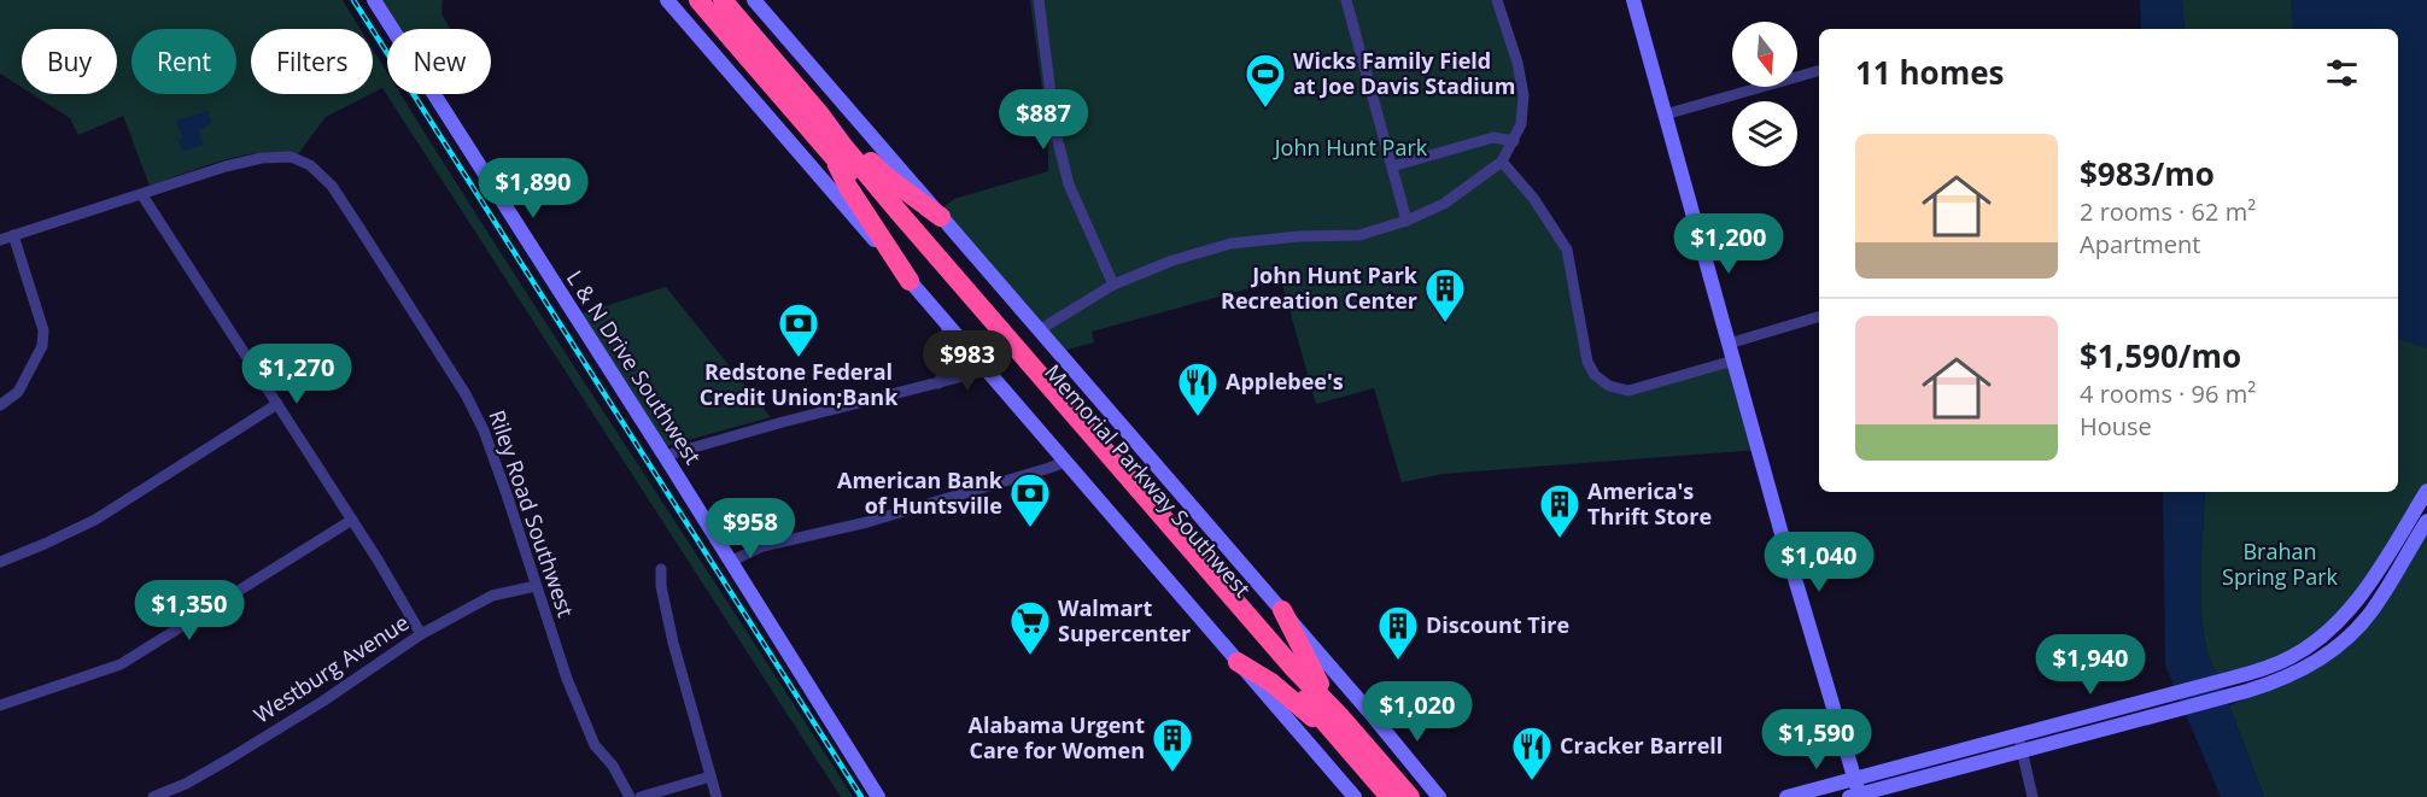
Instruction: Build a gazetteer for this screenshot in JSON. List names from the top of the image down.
{
  "streets": {
    "highway": ["Memorial Parkway Southwest"],
    "street": ["L & N Drive Southwest", "Riley Road Southwest", "Westburg Avenue"]
  },
  "crossings": [
    ["Riley Road Southwest", "Westburg Avenue"]
  ],
  "parks": ["John Hunt Park", "Brahan Spring Park"],
  "places": {
    "sports": ["Wicks Family Field at Joe Davis Stadium"],
    "building": [
      "John Hunt Park Recreation Center",
      "America's Thrift Store",
      "Discount Tire",
      "Alabama Urgent Care for Women"
    ],
    "bank": ["Redstone Federal Credit Union;Bank", "American Bank of Huntsville"],
    "restaurant": ["Applebee's", "Cracker Barrell"],
    "supermarket": ["Walmart Supercenter"]
  },
  "north": "bottom",
  "page": {
    "chip": [
      "Buy",
      "Rent",
      "Filters",
      "New"
    ],
    "heading": "11 homes",
    "price": [
      "$887",
      "$1,890",
      "$1,200",
      "$983",
      "$1,270",
      "$958",
      "$1,040",
      "$1,350",
      "$1,940",
      "$1,020",
      "$1,590"
    ],
    "list": [
      {
        "name": "$983/mo",
        "note": "2 rooms · 62 m² · Apartment"
      },
      {
        "name": "$1,590/mo",
        "note": "4 rooms · 96 m² · House"
      }
    ]
  }
}
